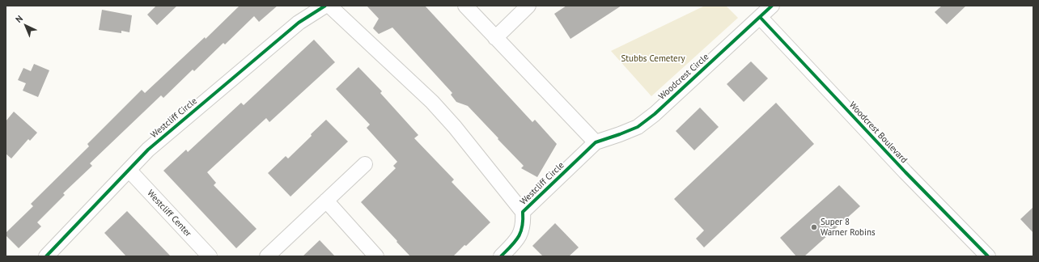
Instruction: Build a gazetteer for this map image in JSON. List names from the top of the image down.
{
  "streets": {
    "street": [
      "Woodcrest Circle",
      "Westcliff Circle",
      "Woodcrest Boulevard",
      "Westcliff Center"
    ]
  },
  "crossings": [
    ["Woodcrest Circle", "Westcliff Circle"],
    ["Woodcrest Circle", "Woodcrest Boulevard"],
    ["Westcliff Circle", "Westcliff Center"]
  ],
  "parks": ["Stubbs Cemetery"],
  "places": ["Super 8 Warner Robins"],
  "north": "top left"
}
